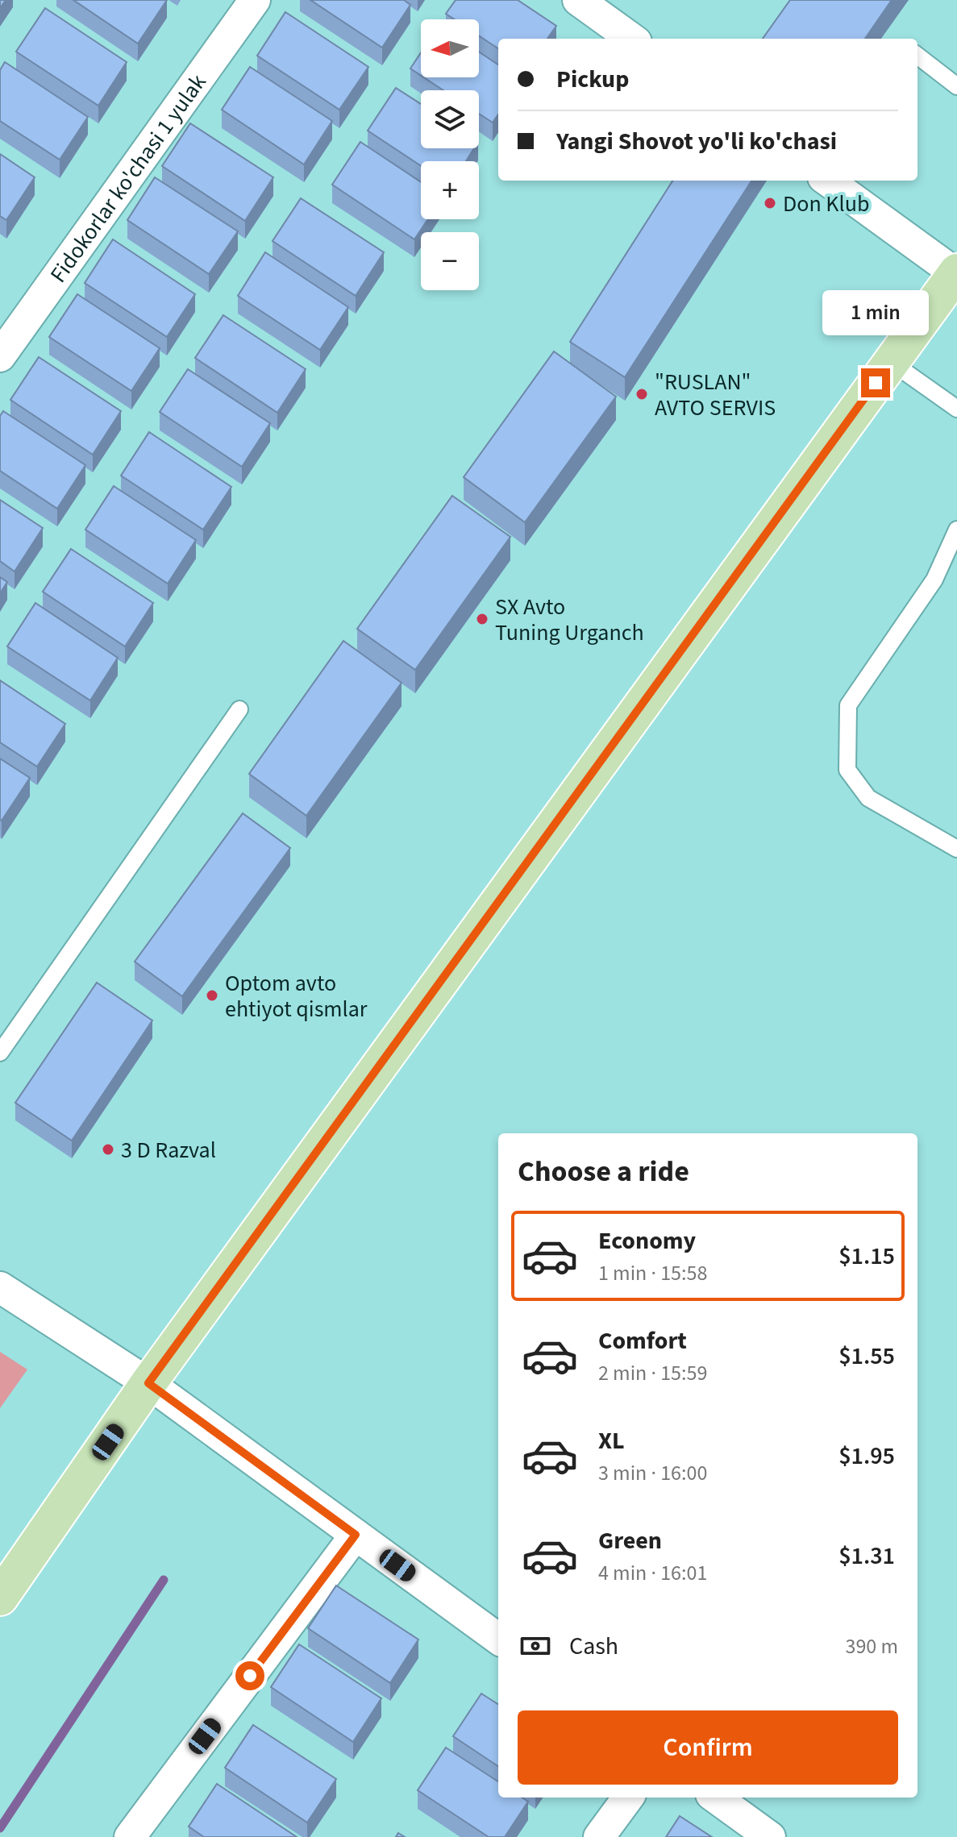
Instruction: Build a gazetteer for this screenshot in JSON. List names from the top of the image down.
{
  "streets": {
    "street": ["Fidokorlar ko'chasi 1 yulak"]
  },
  "places": [
    "Don Klub",
    "\"RUSLAN\" AVTO SERVIS",
    "SX Avto Tuning Urganch",
    "Optom avto ehtiyot qismlar",
    "3 D Razval"
  ],
  "north": "left",
  "page": {
    "map_buttons": ["+", "−"],
    "banner": ["Pickup", "Yangi Shovot yo'li ko'chasi"],
    "bubble": "1 min",
    "heading": "Choose a ride",
    "list": [
      {
        "name": "Economy",
        "note": "1 min · 15:58",
        "value": "$1.15"
      },
      {
        "name": "Comfort",
        "note": "2 min · 15:59",
        "value": "$1.55"
      },
      {
        "name": "XL",
        "note": "3 min · 16:00",
        "value": "$1.95"
      },
      {
        "name": "Green",
        "note": "4 min · 16:01",
        "value": "$1.31"
      }
    ],
    "pay": ["Cash", "390 m"],
    "buttons": "Confirm"
  }
}
